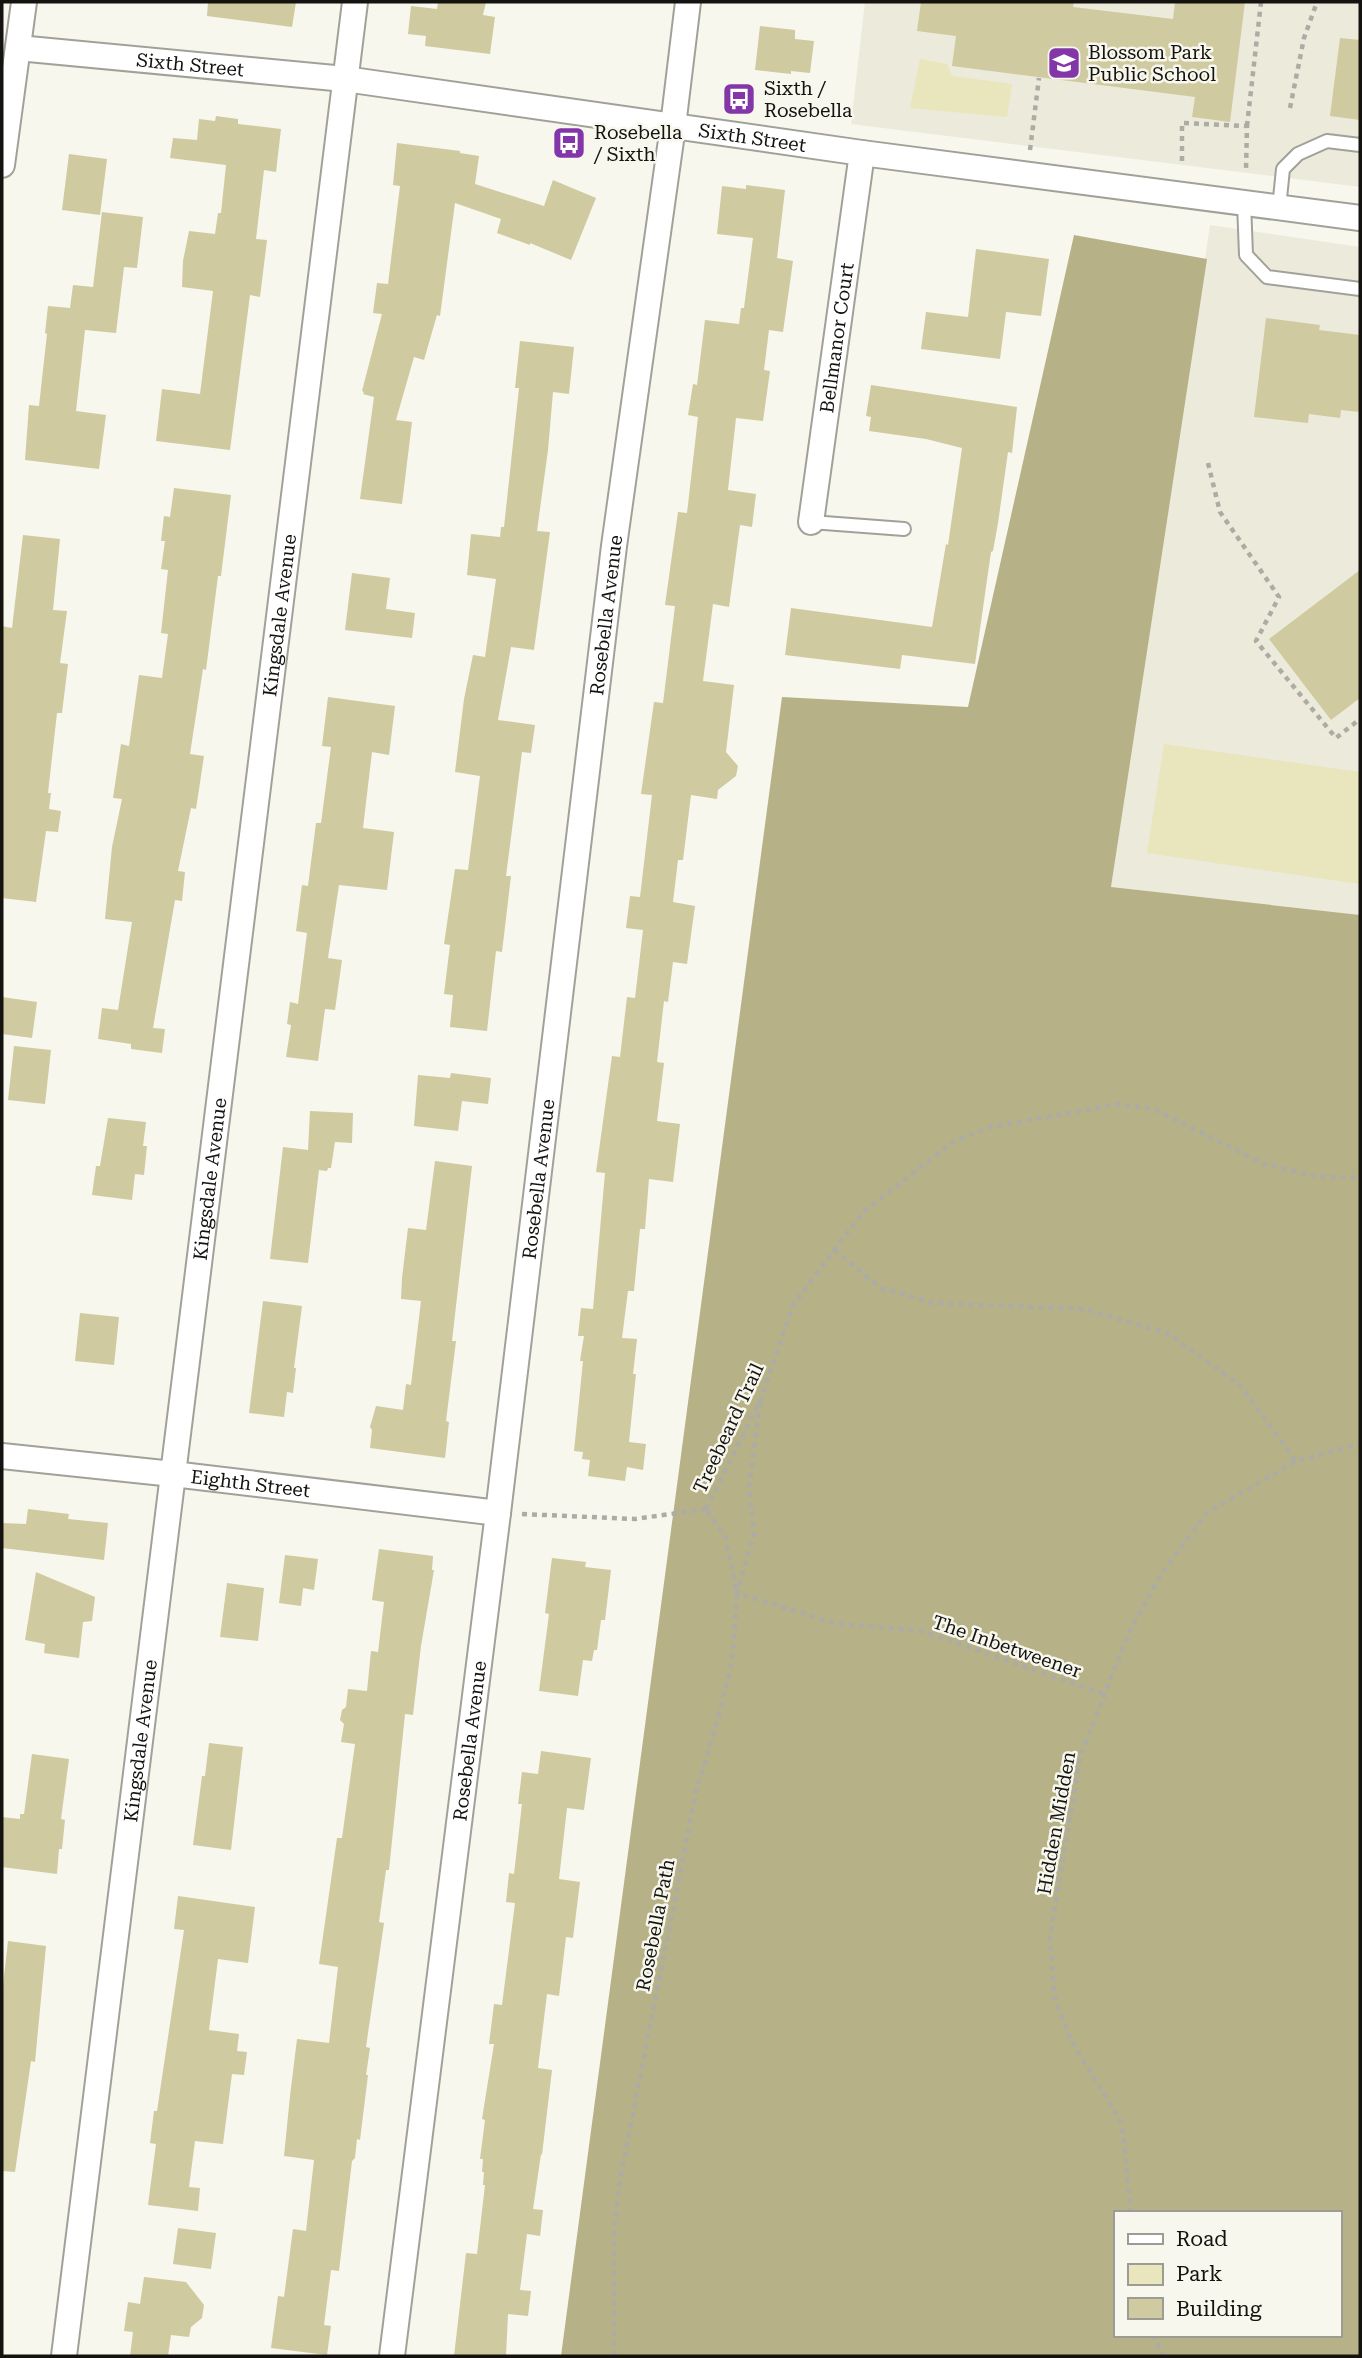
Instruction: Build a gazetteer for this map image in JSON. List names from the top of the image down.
{
  "streets": {
    "street": [
      "Sixth Street",
      "Bellmanor Court",
      "Kingsdale Avenue",
      "Rosebella Avenue",
      "Eighth Street"
    ],
    "path": [
      "Treebeard Trail",
      "The Inbetweener",
      "Hidden Midden",
      "Rosebella Path"
    ]
  },
  "crossings": [
    ["Sixth Street", "Bellmanor Court"],
    ["Sixth Street", "Kingsdale Avenue"],
    ["Sixth Street", "Rosebella Avenue"],
    ["Kingsdale Avenue", "Eighth Street"],
    ["Rosebella Avenue", "Eighth Street"],
    ["Treebeard Trail", "Rosebella Path"],
    ["The Inbetweener", "Hidden Midden"],
    ["The Inbetweener", "Rosebella Path"]
  ],
  "places": {
    "school or university": ["Blossom Park Public School"],
    "bus stop": ["Sixth / Rosebella", "Rosebella / Sixth"]
  },
  "legend": ["Road", "Park", "Building"]
}
